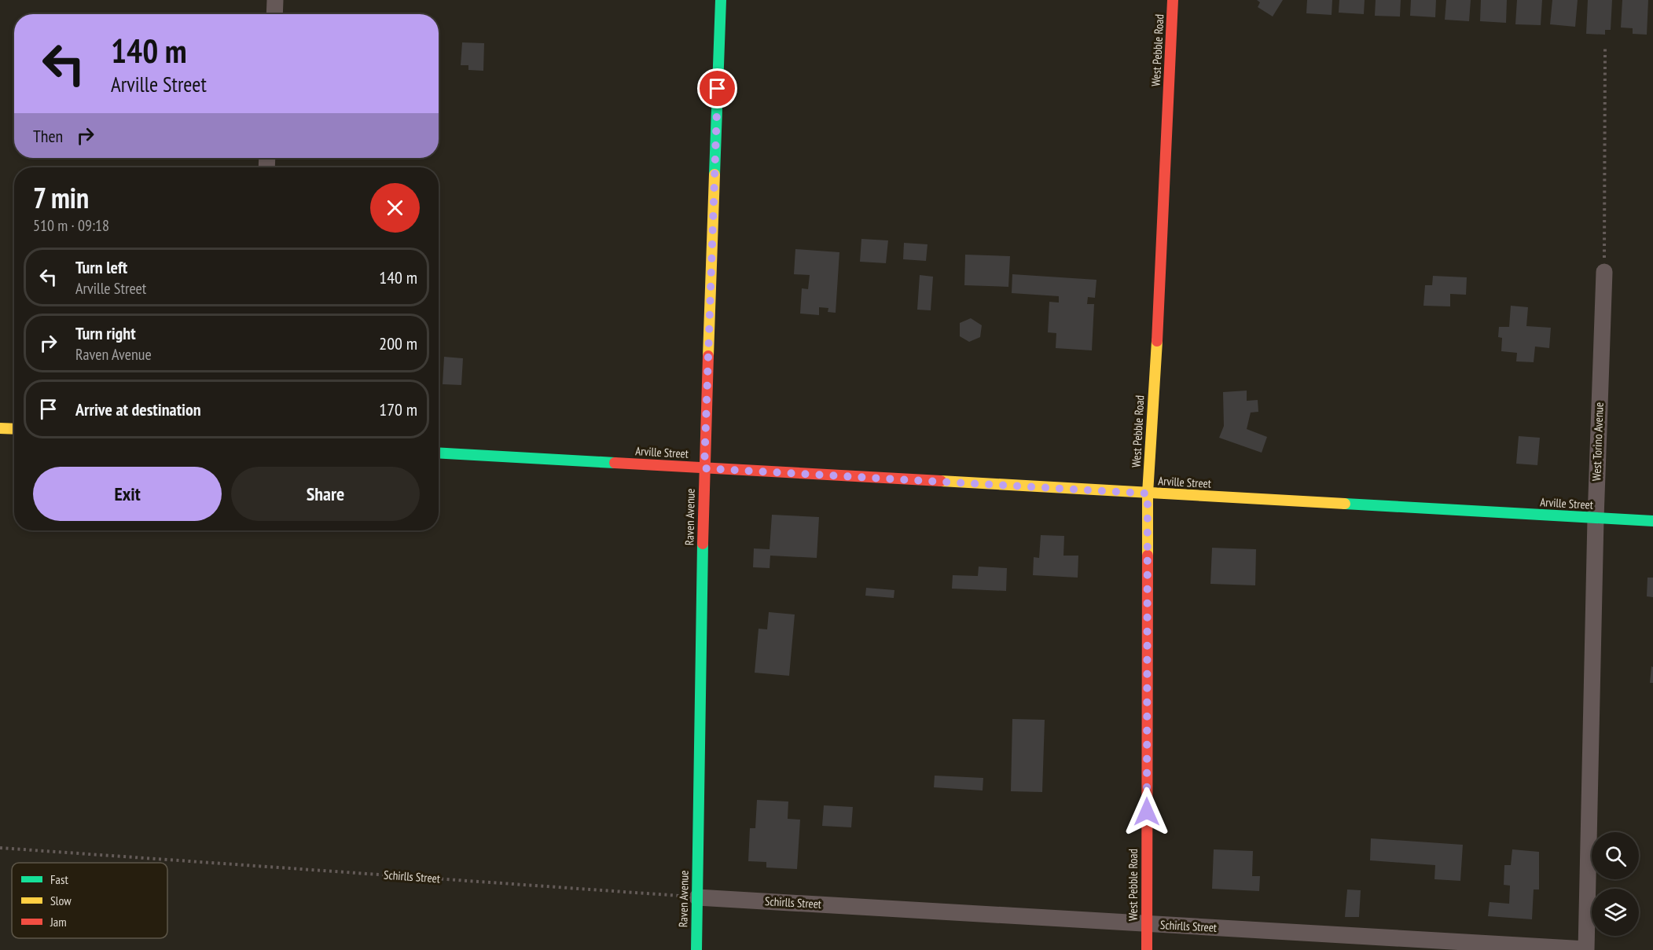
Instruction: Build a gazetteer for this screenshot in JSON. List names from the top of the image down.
{
  "streets": {
    "street": [
      "West Pebble Road",
      "West Torino Avenue",
      "Arville Street",
      "Raven Avenue",
      "Schirlls Street"
    ]
  },
  "crossings": [
    ["West Pebble Road", "Arville Street"],
    ["West Pebble Road", "Schirlls Street"],
    ["West Torino Avenue", "Arville Street"],
    ["West Torino Avenue", "Schirlls Street"],
    ["Arville Street", "Raven Avenue"],
    ["Raven Avenue", "Schirlls Street"]
  ],
  "legend": ["Fast", "Slow", "Jam"],
  "page": {
    "turn": ["140 m", "Arville Street"],
    "then": "Then",
    "heading": ["7 min", "510 m · 09:18"],
    "list": [
      {
        "name": "Turn left",
        "note": "Arville Street",
        "value": "140 m"
      },
      {
        "name": "Turn right",
        "note": "Raven Avenue",
        "value": "200 m"
      },
      {
        "name": "Arrive at destination",
        "value": "170 m"
      }
    ],
    "buttons": ["Exit", "Share"]
  }
}
